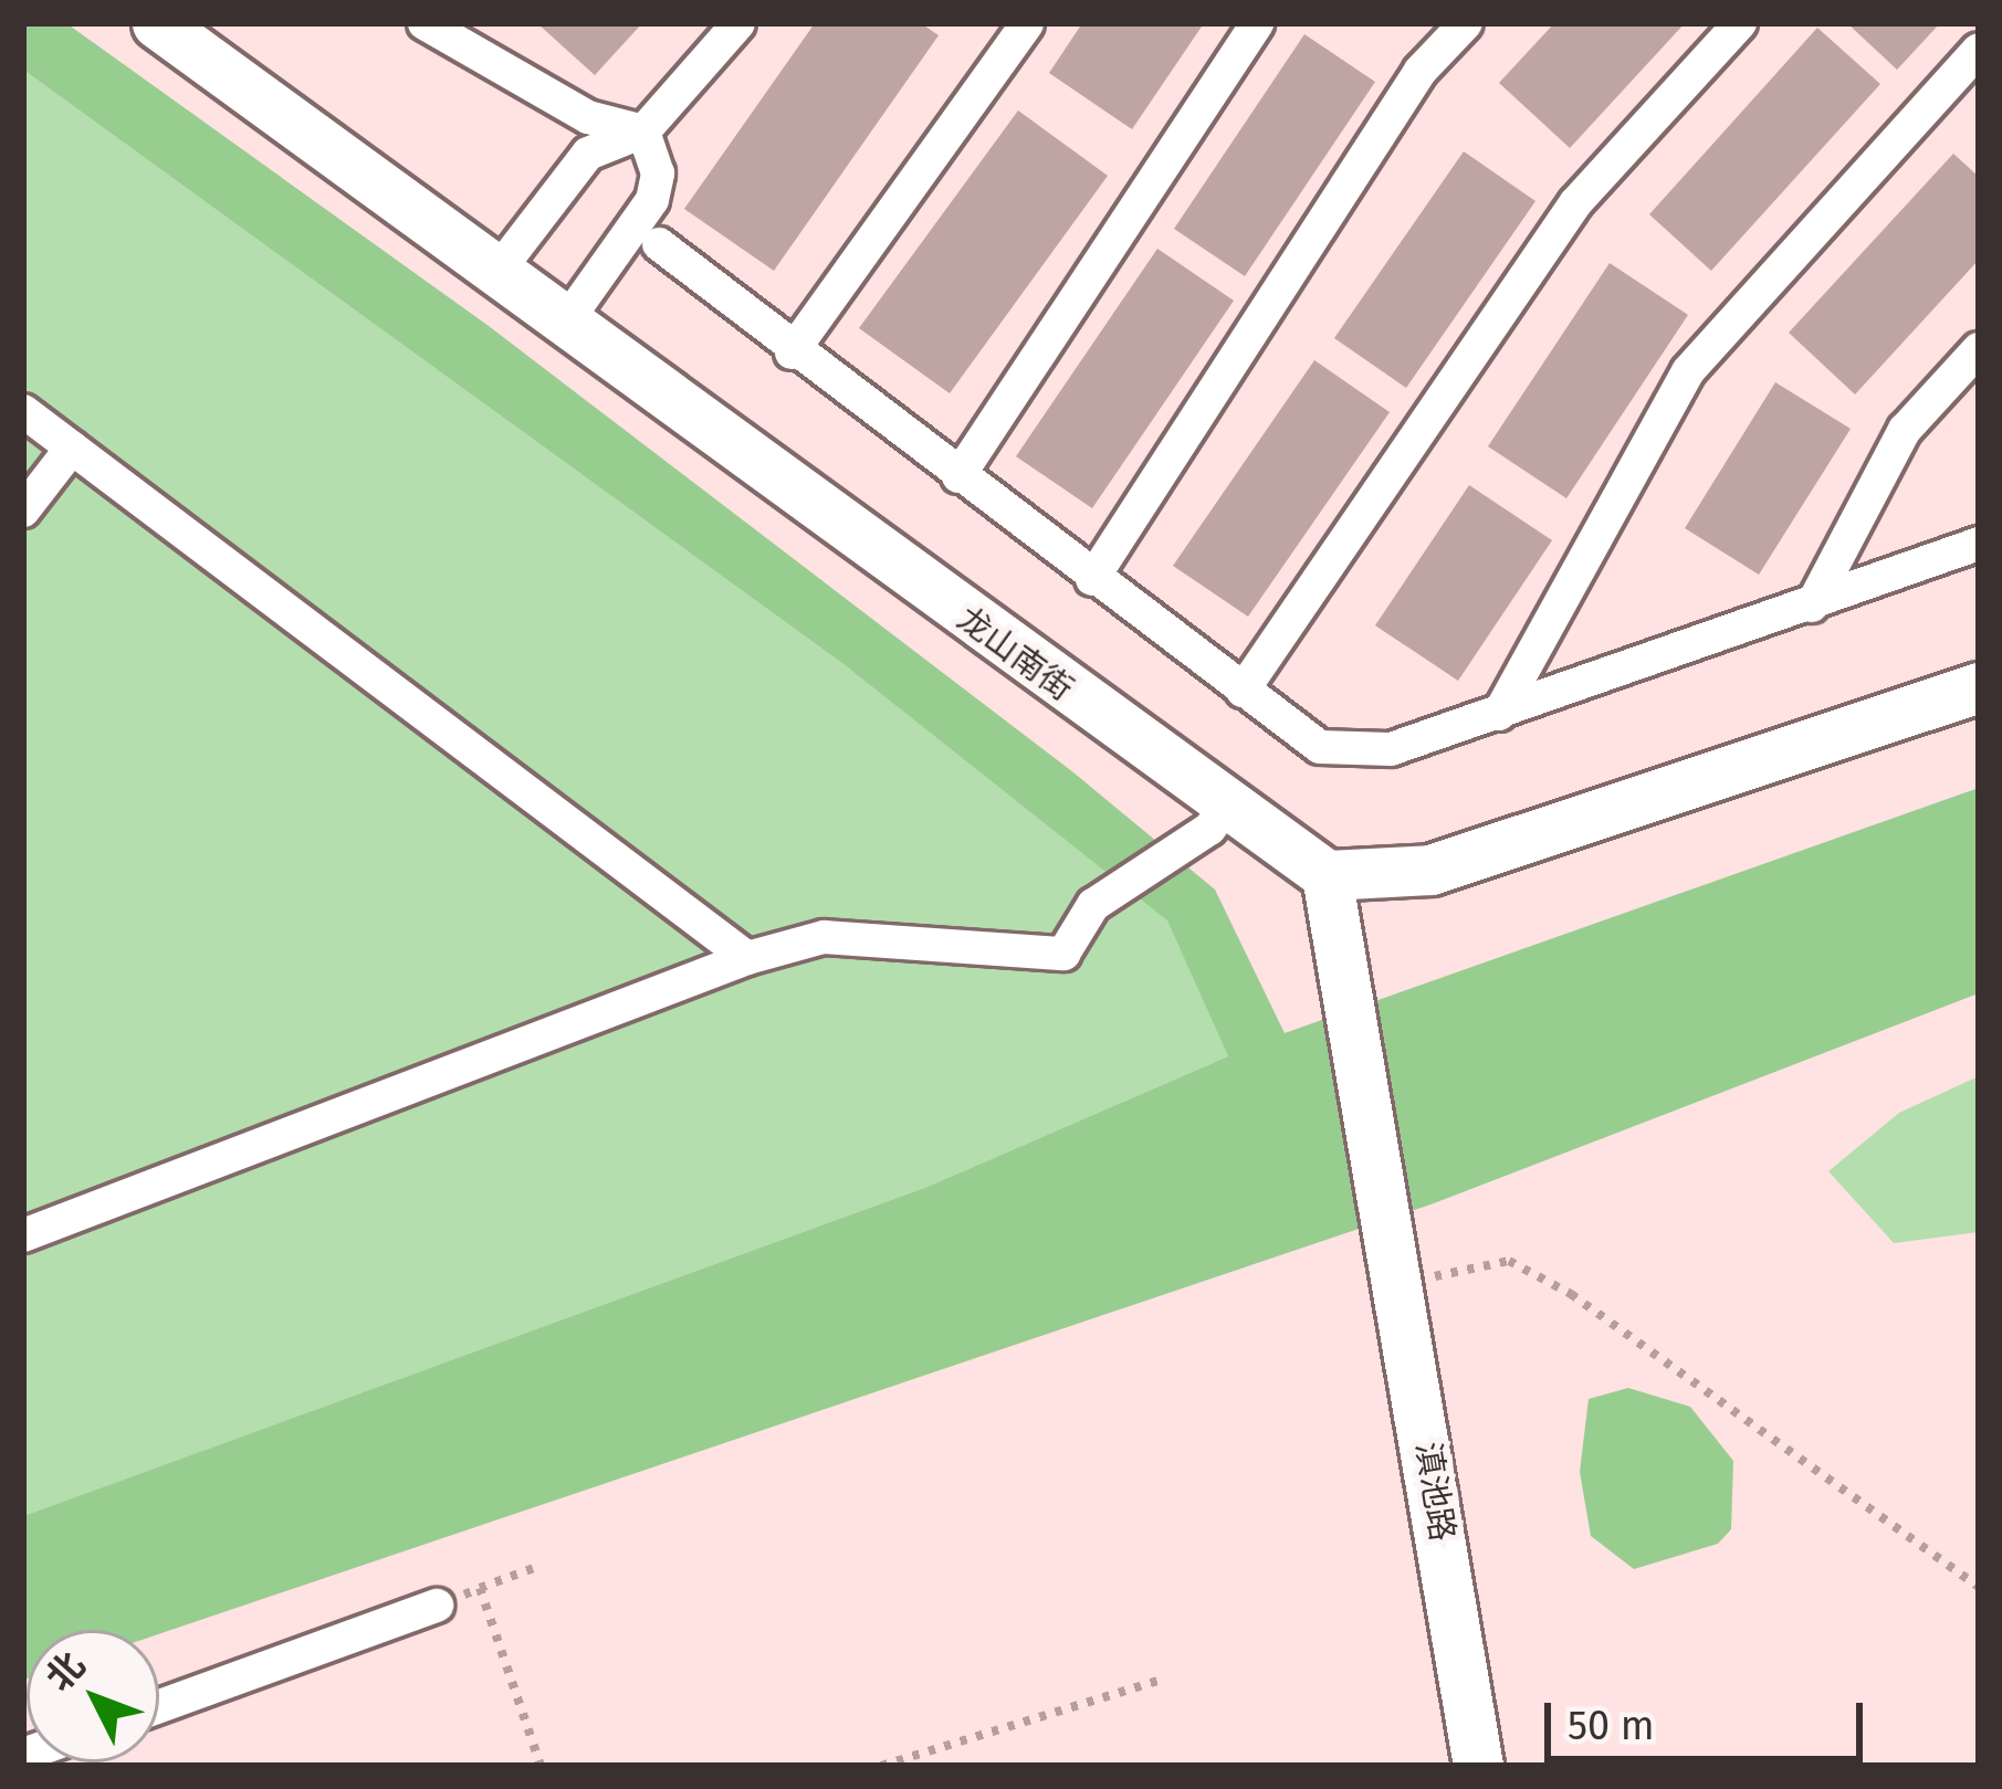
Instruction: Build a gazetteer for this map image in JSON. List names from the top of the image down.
{
  "streets": {
    "street": ["龙山南街", "滇池路"]
  },
  "crossings": [
    ["龙山南街", "滇池路"]
  ],
  "scale_bar": "50 m",
  "north": "top left"
}
